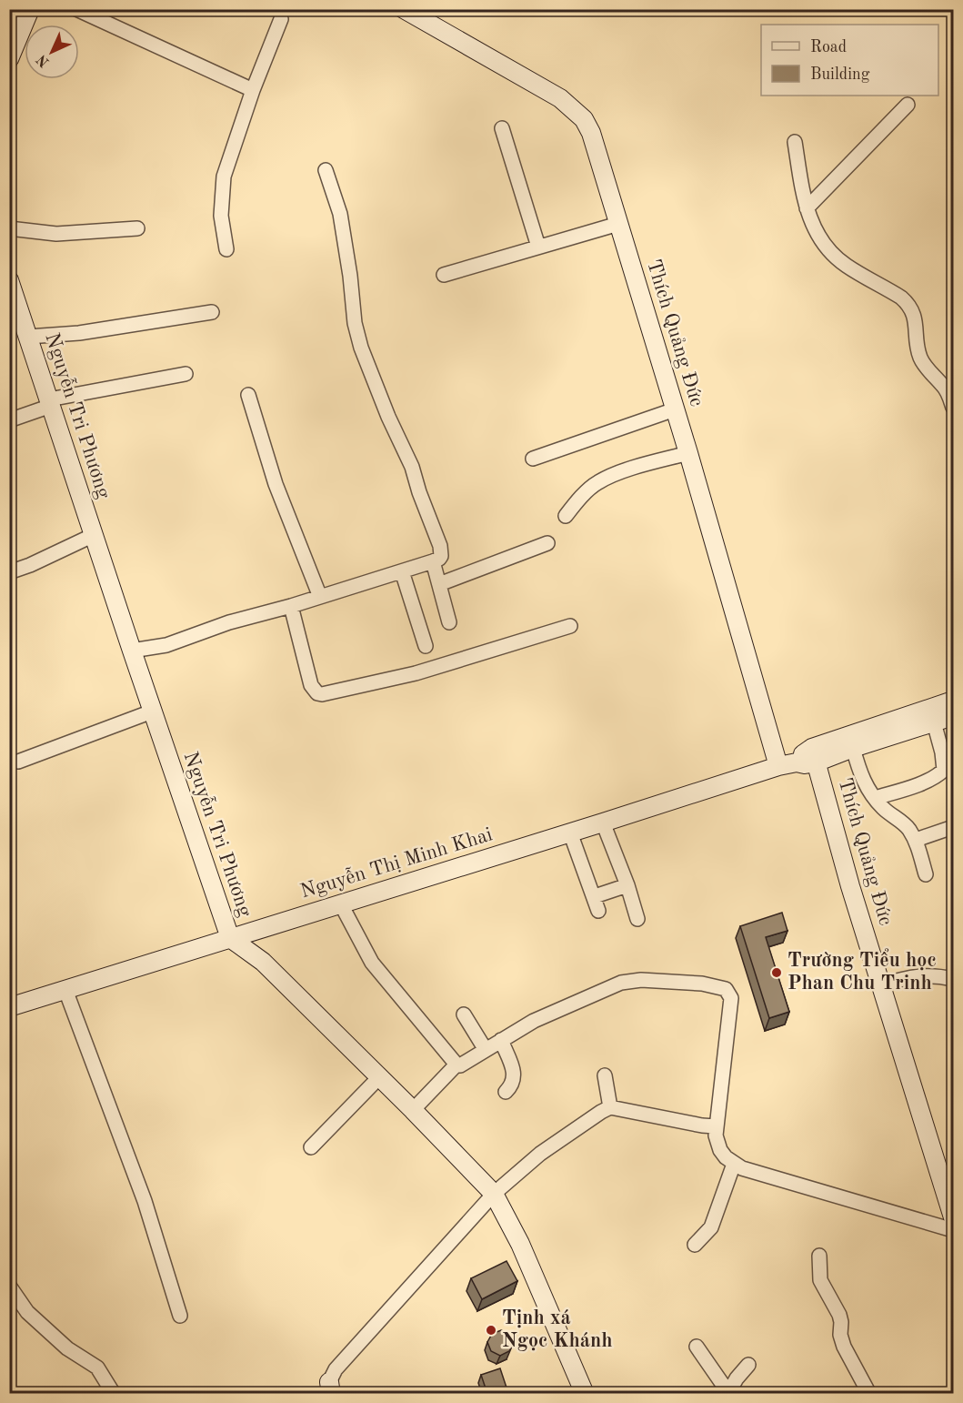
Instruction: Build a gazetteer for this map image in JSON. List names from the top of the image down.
{
  "streets": {
    "street": ["Thích Quảng Đức", "Nguyễn Tri Phương", "Nguyễn Thị Minh Khai"]
  },
  "crossings": [
    ["Thích Quảng Đức", "Nguyễn Thị Minh Khai"],
    ["Nguyễn Tri Phương", "Nguyễn Thị Minh Khai"]
  ],
  "places": ["Trường Tiểu học Phan Chu Trinh", "Tịnh xá Ngọc Khánh"],
  "legend": ["Road", "Building"],
  "north": "bottom left"
}
